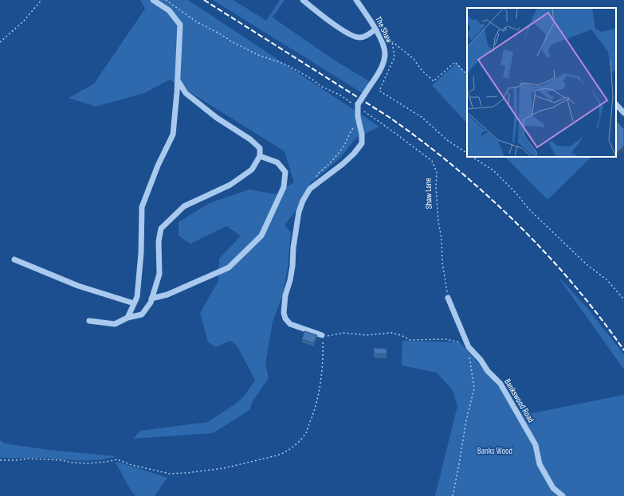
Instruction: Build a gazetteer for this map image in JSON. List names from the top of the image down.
{
  "streets": {
    "street": ["The Shaw", "Bankswood Road"],
    "path": ["Shaw Lane"]
  },
  "crossings": [
    ["The Shaw", "Shaw Lane"],
    ["Shaw Lane", "Bankswood Road"]
  ],
  "parks": ["Banks Wood"]
}
